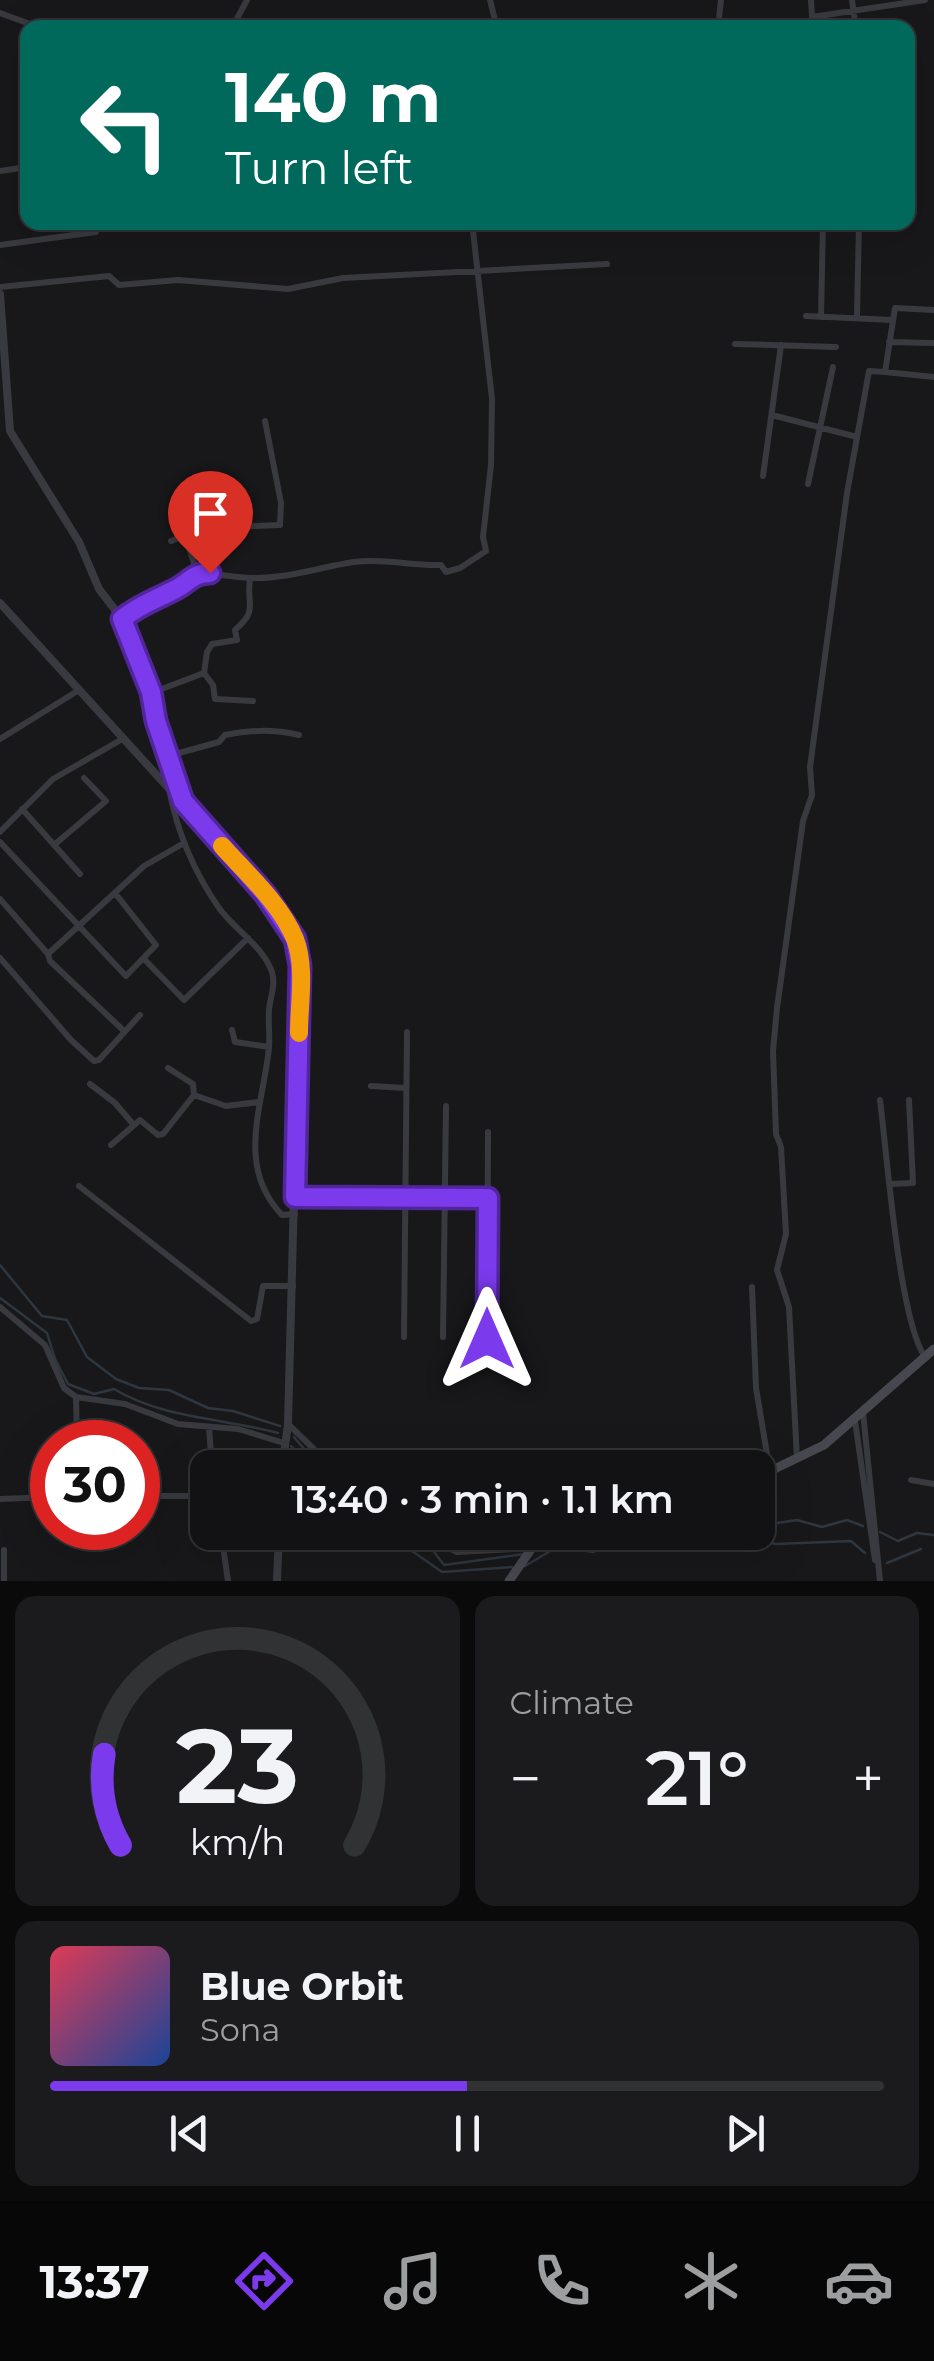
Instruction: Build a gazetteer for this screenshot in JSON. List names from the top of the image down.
{
  "page": {
    "turn": ["140 m", "Turn left"],
    "limit": "30",
    "trip": "13:40 · 3 min · 1.1 km",
    "tile": "Climate",
    "heat": ["−", "21°", "+"],
    "song": ["Blue Orbit", "Sona"],
    "tabs": "13:37",
    "gauge": ["23", "km/h"]
  }
}
